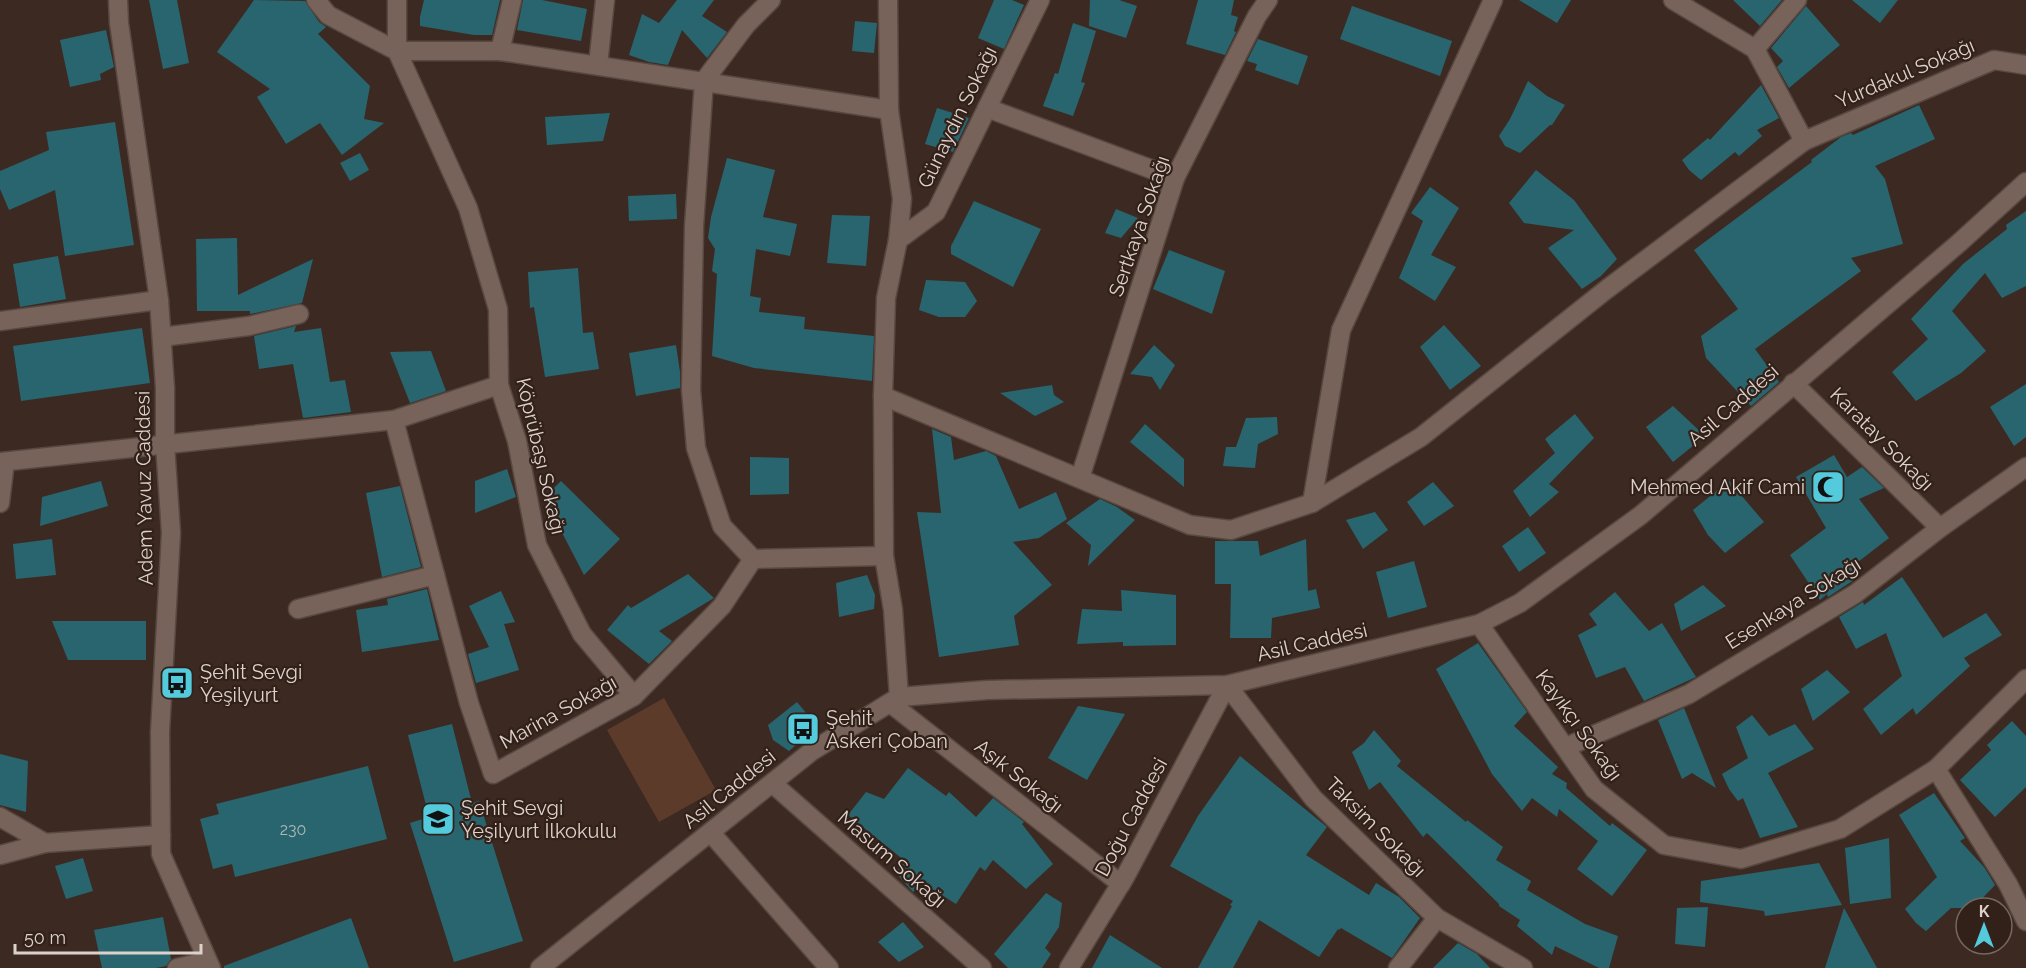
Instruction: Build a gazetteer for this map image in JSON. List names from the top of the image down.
{
  "streets": {
    "street": [
      "Yurdakul Sokağı",
      "Günaydın Sokağı",
      "Sertkaya Sokağı",
      "Asil Caddesi",
      "Karatay Sokağı",
      "Köprübaşı Sokağı",
      "Adem Yavuz Caddesi",
      "Esenkaya Sokağı",
      "Marina Sokağı",
      "Kayıkçı Sokağı",
      "Aşık Sokağı",
      "Doğu Caddesi",
      "Taksim Sokağı",
      "Masum Sokağı"
    ]
  },
  "crossings": [
    ["Yurdakul Sokağı", "Sertkaya Sokağı"],
    ["Asil Caddesi", "Karatay Sokağı"],
    ["Asil Caddesi", "Kayıkçı Sokağı"],
    ["Asil Caddesi", "Aşık Sokağı"],
    ["Asil Caddesi", "Doğu Caddesi"],
    ["Asil Caddesi", "Taksim Sokağı"],
    ["Asil Caddesi", "Masum Sokağı"],
    ["Karatay Sokağı", "Esenkaya Sokağı"],
    ["Köprübaşı Sokağı", "Marina Sokağı"],
    ["Esenkaya Sokağı", "Kayıkçı Sokağı"],
    ["Aşık Sokağı", "Doğu Caddesi"],
    ["Doğu Caddesi", "Taksim Sokağı"]
  ],
  "places": {
    "mosque": ["Mehmed Akif Cami"],
    "bus stop": ["Şehit Sevgi Yeşilyurt", "Şehit Askeri Çoban"],
    "school or university": ["Şehit Sevgi Yeşilyurt İlkokulu"]
  },
  "house_numbers": ["230"],
  "scale_bar": "50 m",
  "north": "top"
}
